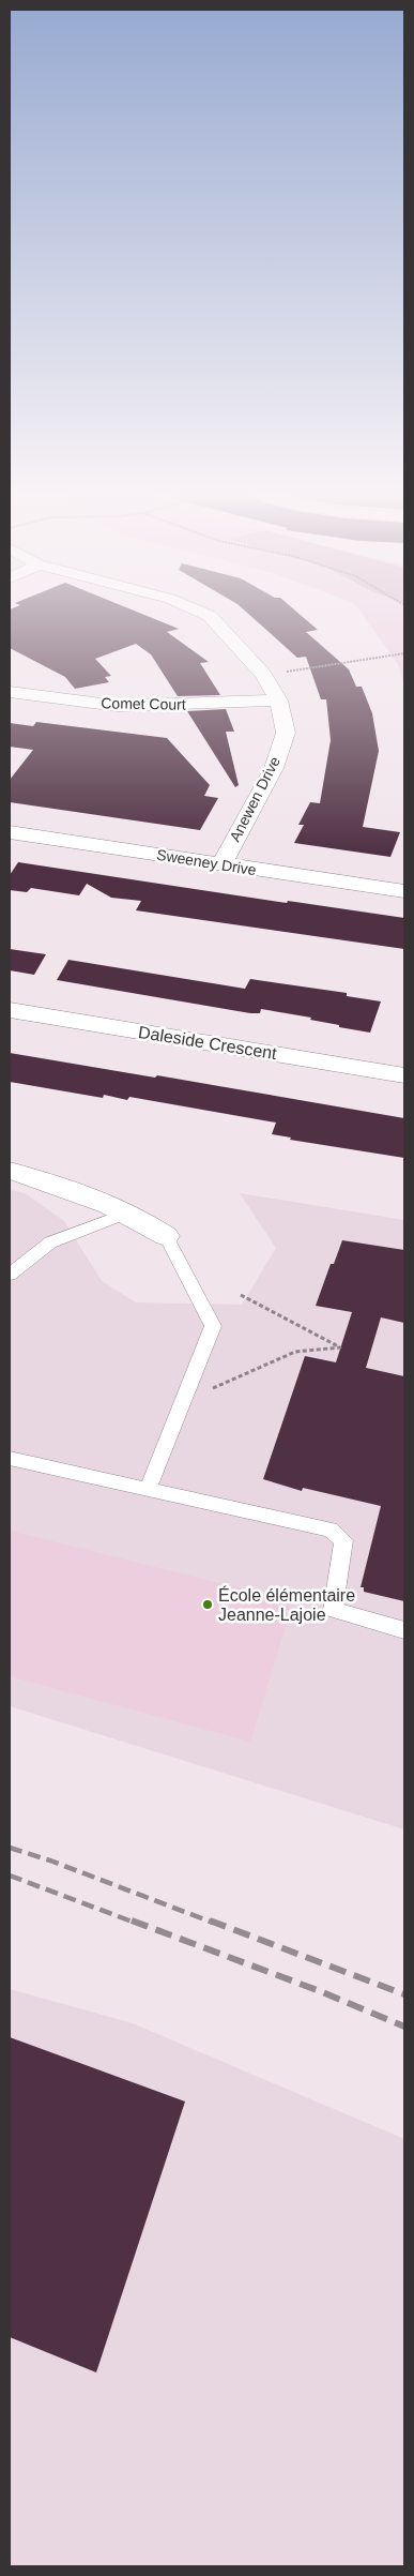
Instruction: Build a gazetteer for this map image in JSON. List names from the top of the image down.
{
  "streets": {
    "street": [
      "Comet Court",
      "Anewen Drive",
      "Sweeney Drive",
      "Daleside Crescent"
    ]
  },
  "crossings": [
    ["Comet Court", "Anewen Drive"],
    ["Anewen Drive", "Sweeney Drive"]
  ],
  "places": ["École élémentaire Jeanne-Lajoie"]
}
